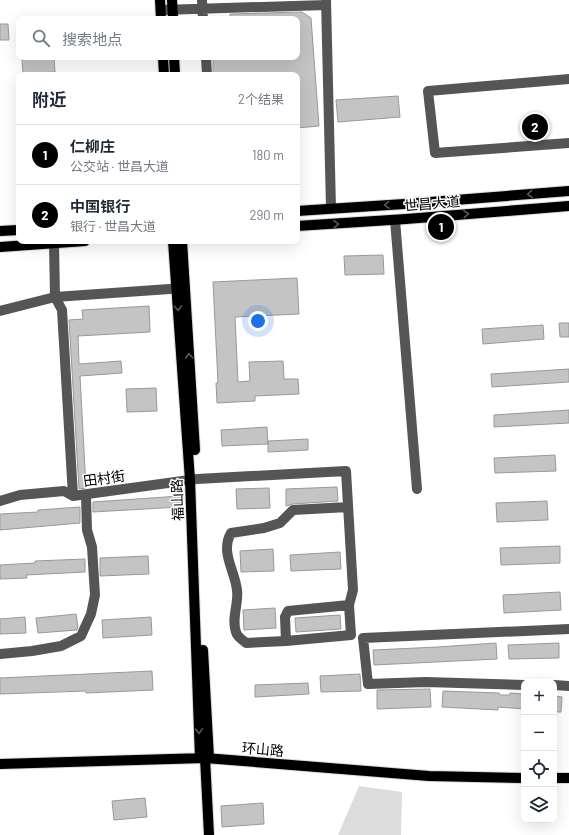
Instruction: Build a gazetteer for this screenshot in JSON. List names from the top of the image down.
{
  "streets": {
    "main road": ["世昌大道", "环山路"],
    "street": ["田村街"]
  },
  "page": {
    "search": "搜索地点",
    "heading": ["附近", "2个结果"],
    "pins": ["2", "1"],
    "list": [
      {
        "mark": "1",
        "name": "仁柳庄",
        "note": "公交站 · 世昌大道",
        "value": "180 m"
      },
      {
        "mark": "2",
        "name": "中国银行",
        "note": "银行 · 世昌大道",
        "value": "290 m"
      }
    ],
    "map_buttons": ["+", "−"]
  }
}
